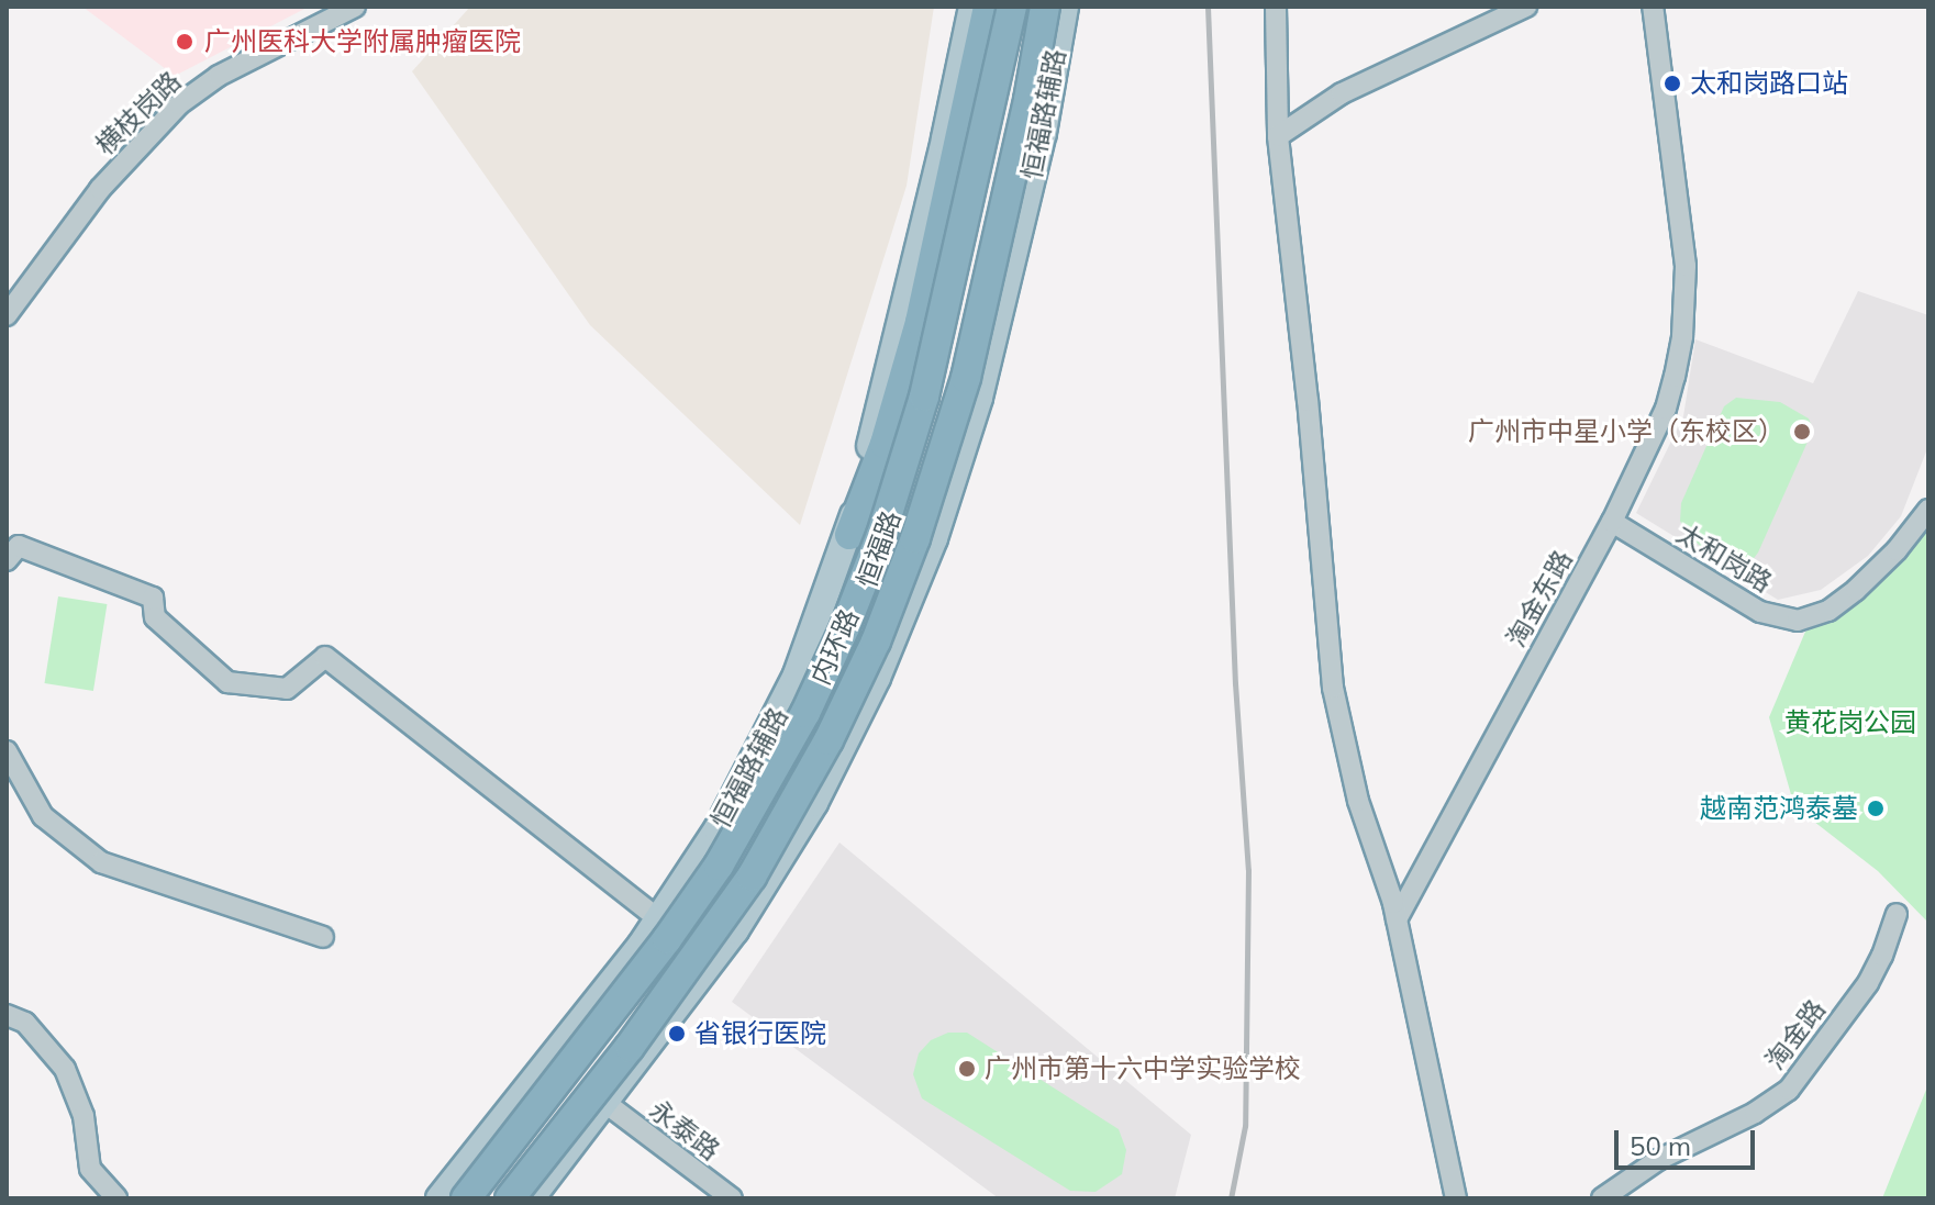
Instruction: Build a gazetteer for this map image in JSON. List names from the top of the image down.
{
  "streets": {
    "highway": ["内环路"],
    "main road": ["恒福路辅路", "恒福路"],
    "street": [
      "横枝岗路",
      "太和岗路",
      "淘金东路",
      "淘金路",
      "永泰路"
    ]
  },
  "crossings": [
    ["恒福路辅路", "恒福路"],
    ["恒福路辅路", "永泰路"],
    ["恒福路", "内环路"],
    ["太和岗路", "淘金东路"]
  ],
  "parks": ["黄花岗公园"],
  "places": [
    "广州医科大学附属肿瘤医院",
    "太和岗路口站",
    "广州市中星小学（东校区）",
    "越南范鸿泰墓",
    "省银行医院",
    "广州市第十六中学实验学校"
  ],
  "scale_bar": "50 m"
}
